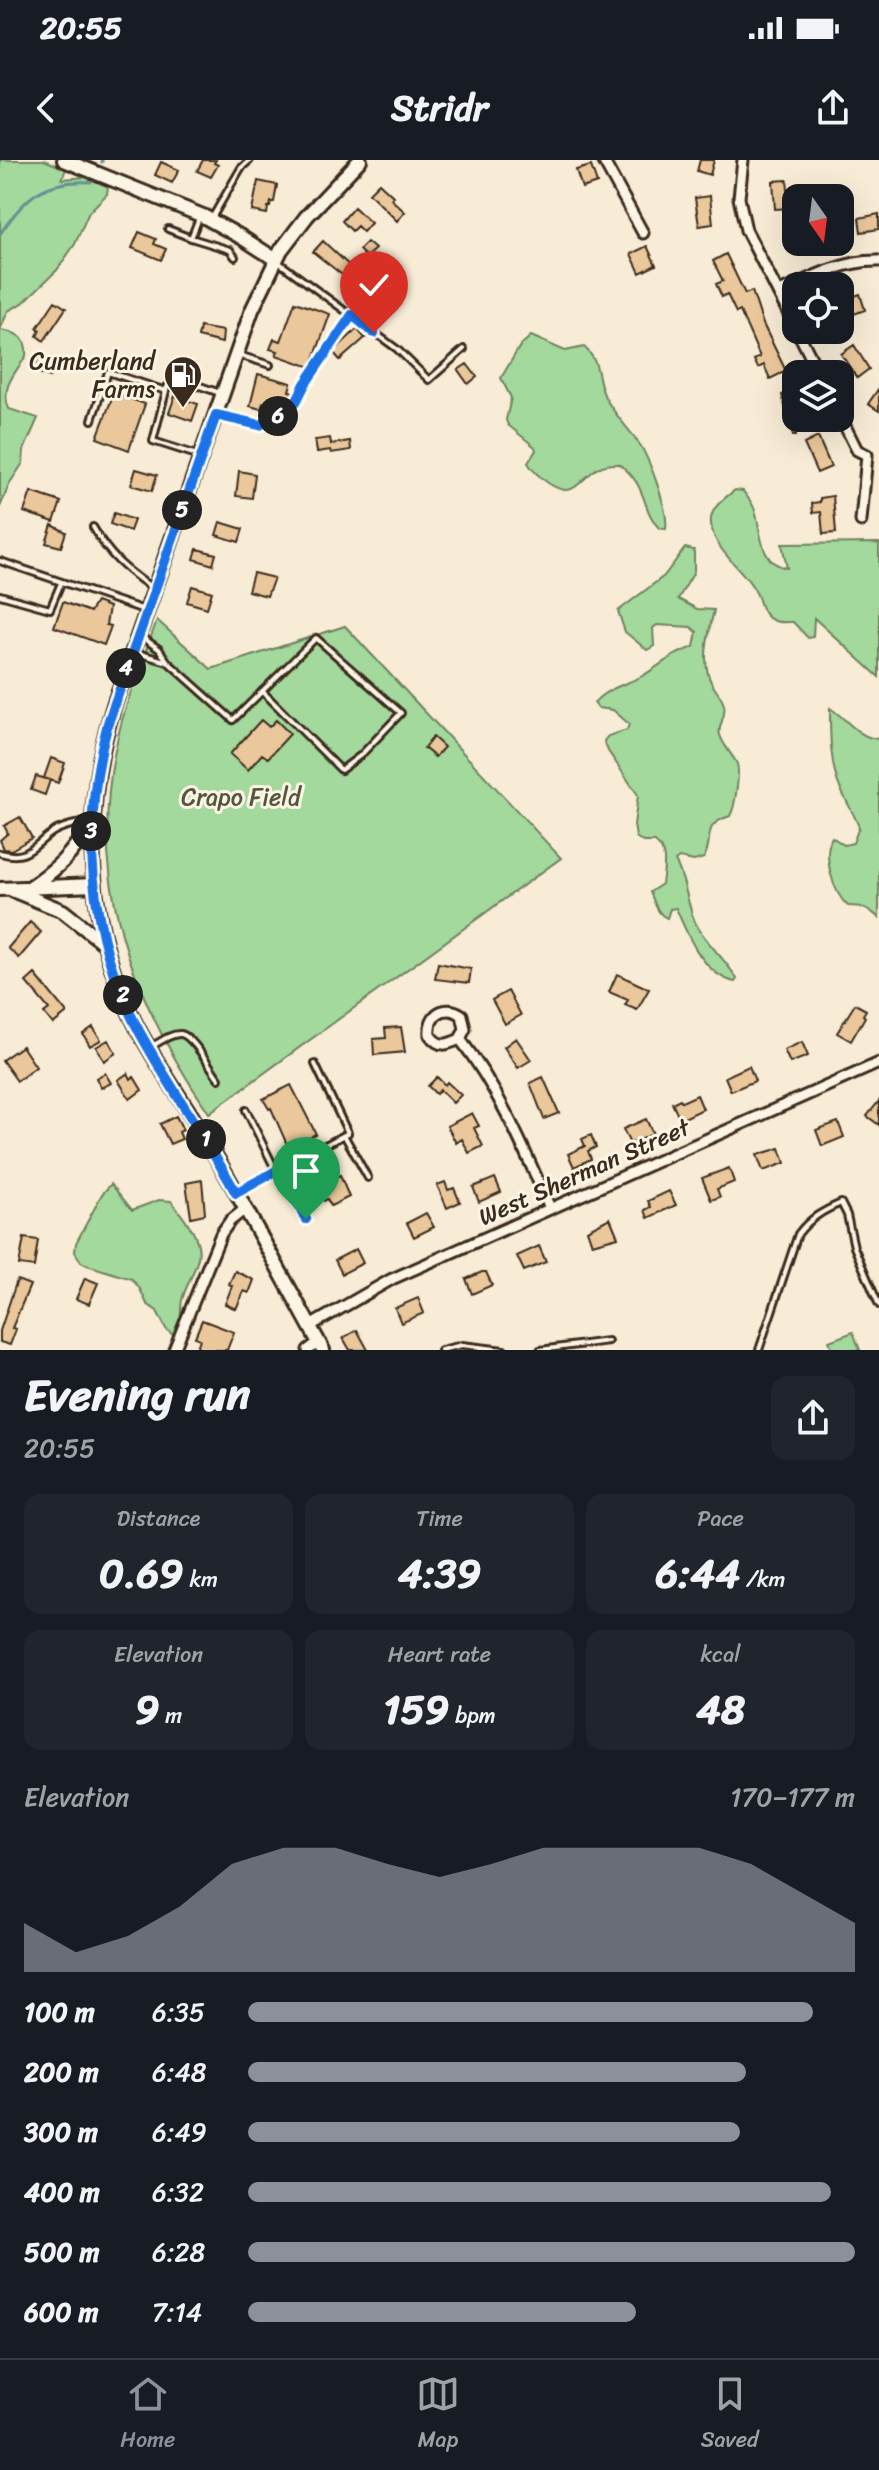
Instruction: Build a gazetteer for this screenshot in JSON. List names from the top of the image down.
{
  "streets": {
    "street": ["West Sherman Street"]
  },
  "parks": ["Crapo Field"],
  "places": {
    "fuel station": ["Cumberland Farms"]
  },
  "north": "bottom",
  "page": {
    "status": "20:55",
    "header": "Stridr",
    "pins": [
      "6",
      "5",
      "4",
      "3",
      "2",
      "1"
    ],
    "heading": ["Evening run", "20:55"],
    "stats": [
      ["Distance", "0.69 km"],
      ["Time", "4:39"],
      ["Pace", "6:44 /km"],
      ["Elevation", "9 m"],
      ["Heart rate", "159 bpm"],
      ["kcal", "48"]
    ],
    "chart": ["Elevation", "170–177 m"],
    "list": [
      {
        "name": "100 m",
        "note": "6:35"
      },
      {
        "name": "200 m",
        "note": "6:48"
      },
      {
        "name": "300 m",
        "note": "6:49"
      },
      {
        "name": "400 m",
        "note": "6:32"
      },
      {
        "name": "500 m",
        "note": "6:28"
      },
      {
        "name": "600 m",
        "note": "7:14"
      }
    ],
    "tabs": ["Home", "Map", "Saved"]
  }
}
